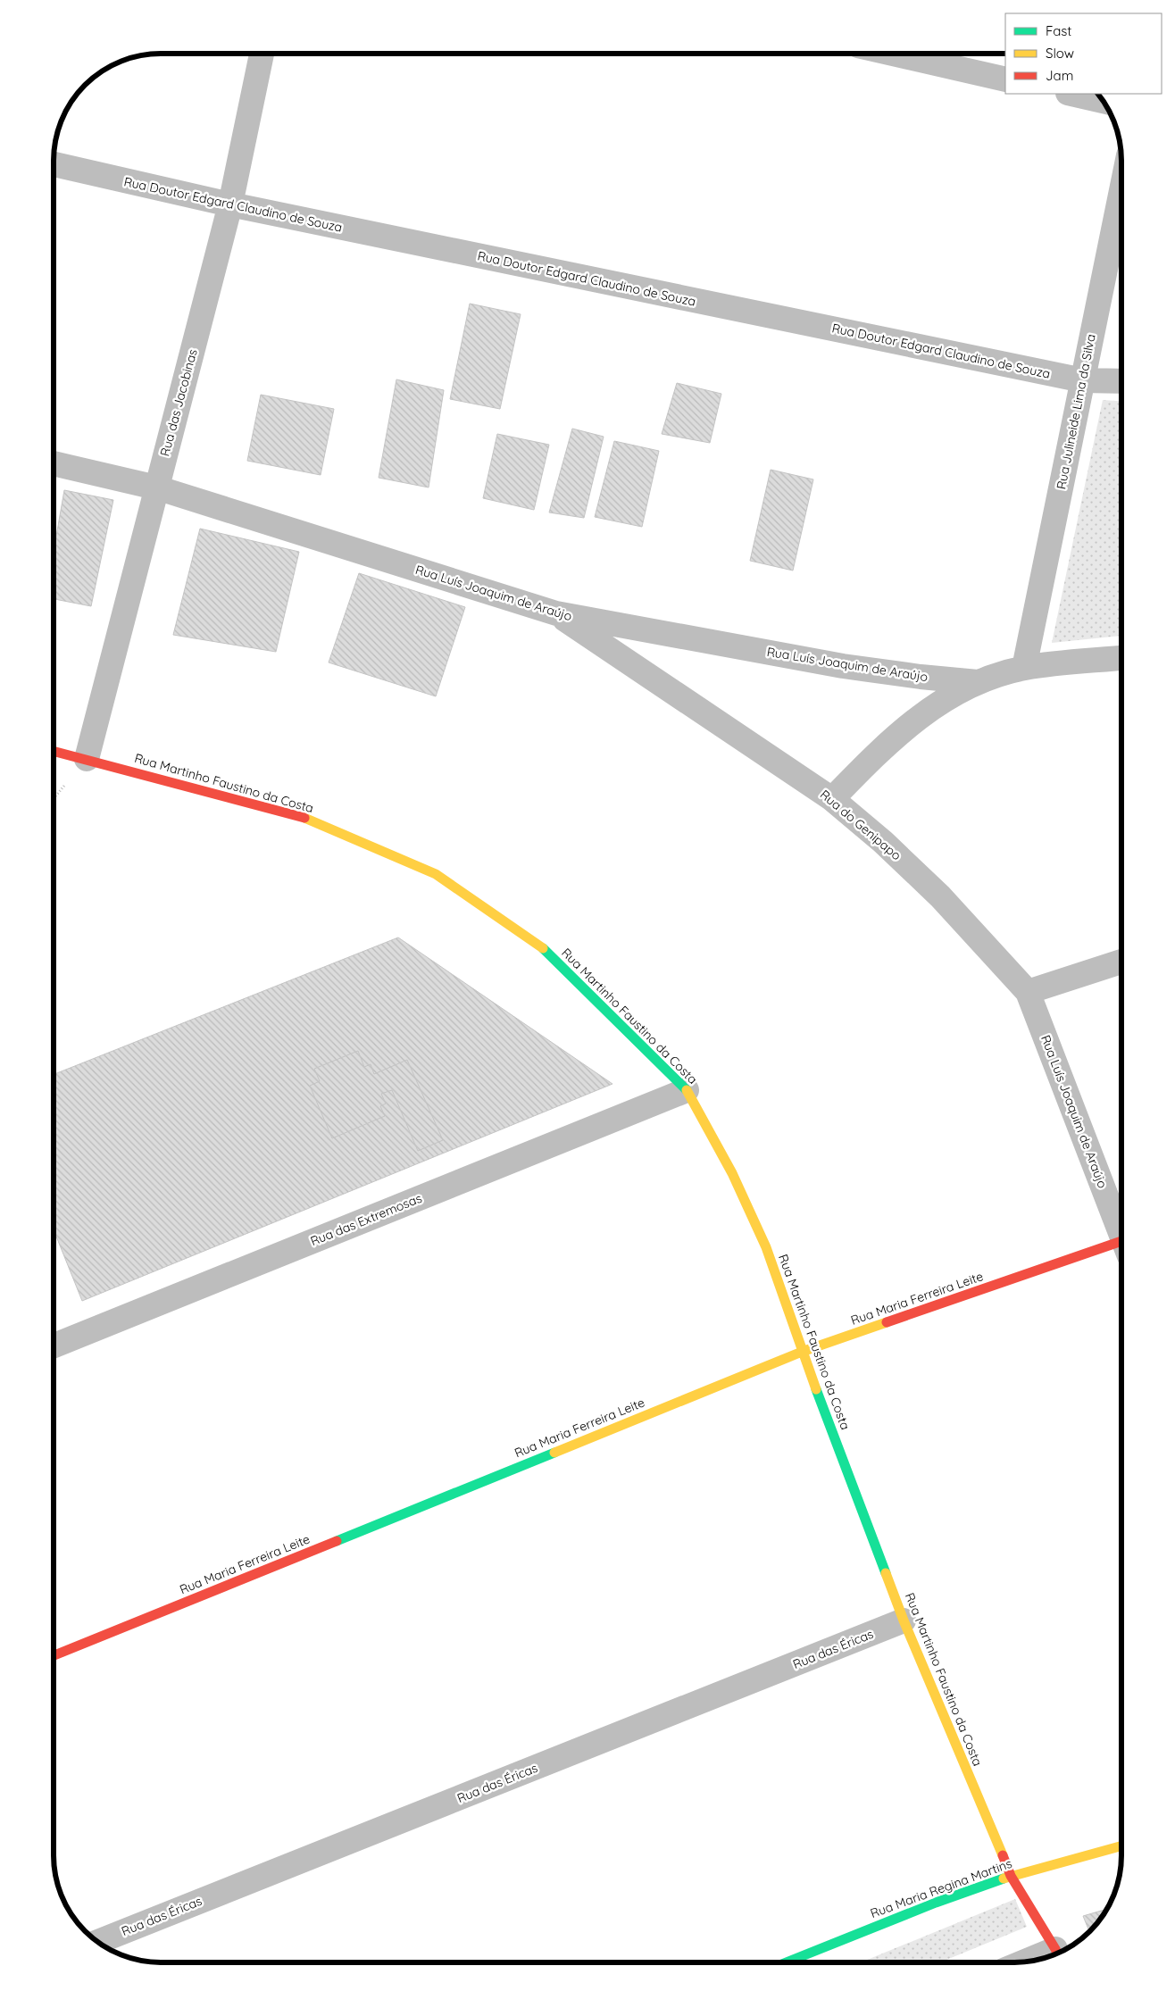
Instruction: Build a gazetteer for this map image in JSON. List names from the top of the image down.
{
  "streets": {
    "street": [
      "Rua Doutor Edgard Claudino de Souza",
      "Rua das Jacobinas",
      "Rua Julineide Lima da Silva",
      "Rua Luís Joaquim de Araújo",
      "Rua Martinho Faustino da Costa",
      "Rua do Genipapo",
      "Rua das Extremosas",
      "Rua Maria Ferreira Leite",
      "Rua das Éricas",
      "Rua Maria Regina Martins"
    ]
  },
  "crossings": [
    ["Rua Doutor Edgard Claudino de Souza", "Rua das Jacobinas"],
    ["Rua Doutor Edgard Claudino de Souza", "Rua Julineide Lima da Silva"],
    ["Rua das Jacobinas", "Rua Luís Joaquim de Araújo"],
    ["Rua das Jacobinas", "Rua Martinho Faustino da Costa"],
    ["Rua Luís Joaquim de Araújo", "Rua do Genipapo"],
    ["Rua Martinho Faustino da Costa", "Rua das Extremosas"],
    ["Rua Martinho Faustino da Costa", "Rua Maria Ferreira Leite"],
    ["Rua Martinho Faustino da Costa", "Rua das Éricas"],
    ["Rua Martinho Faustino da Costa", "Rua Maria Regina Martins"]
  ],
  "legend": ["Fast", "Slow", "Jam"]
}
